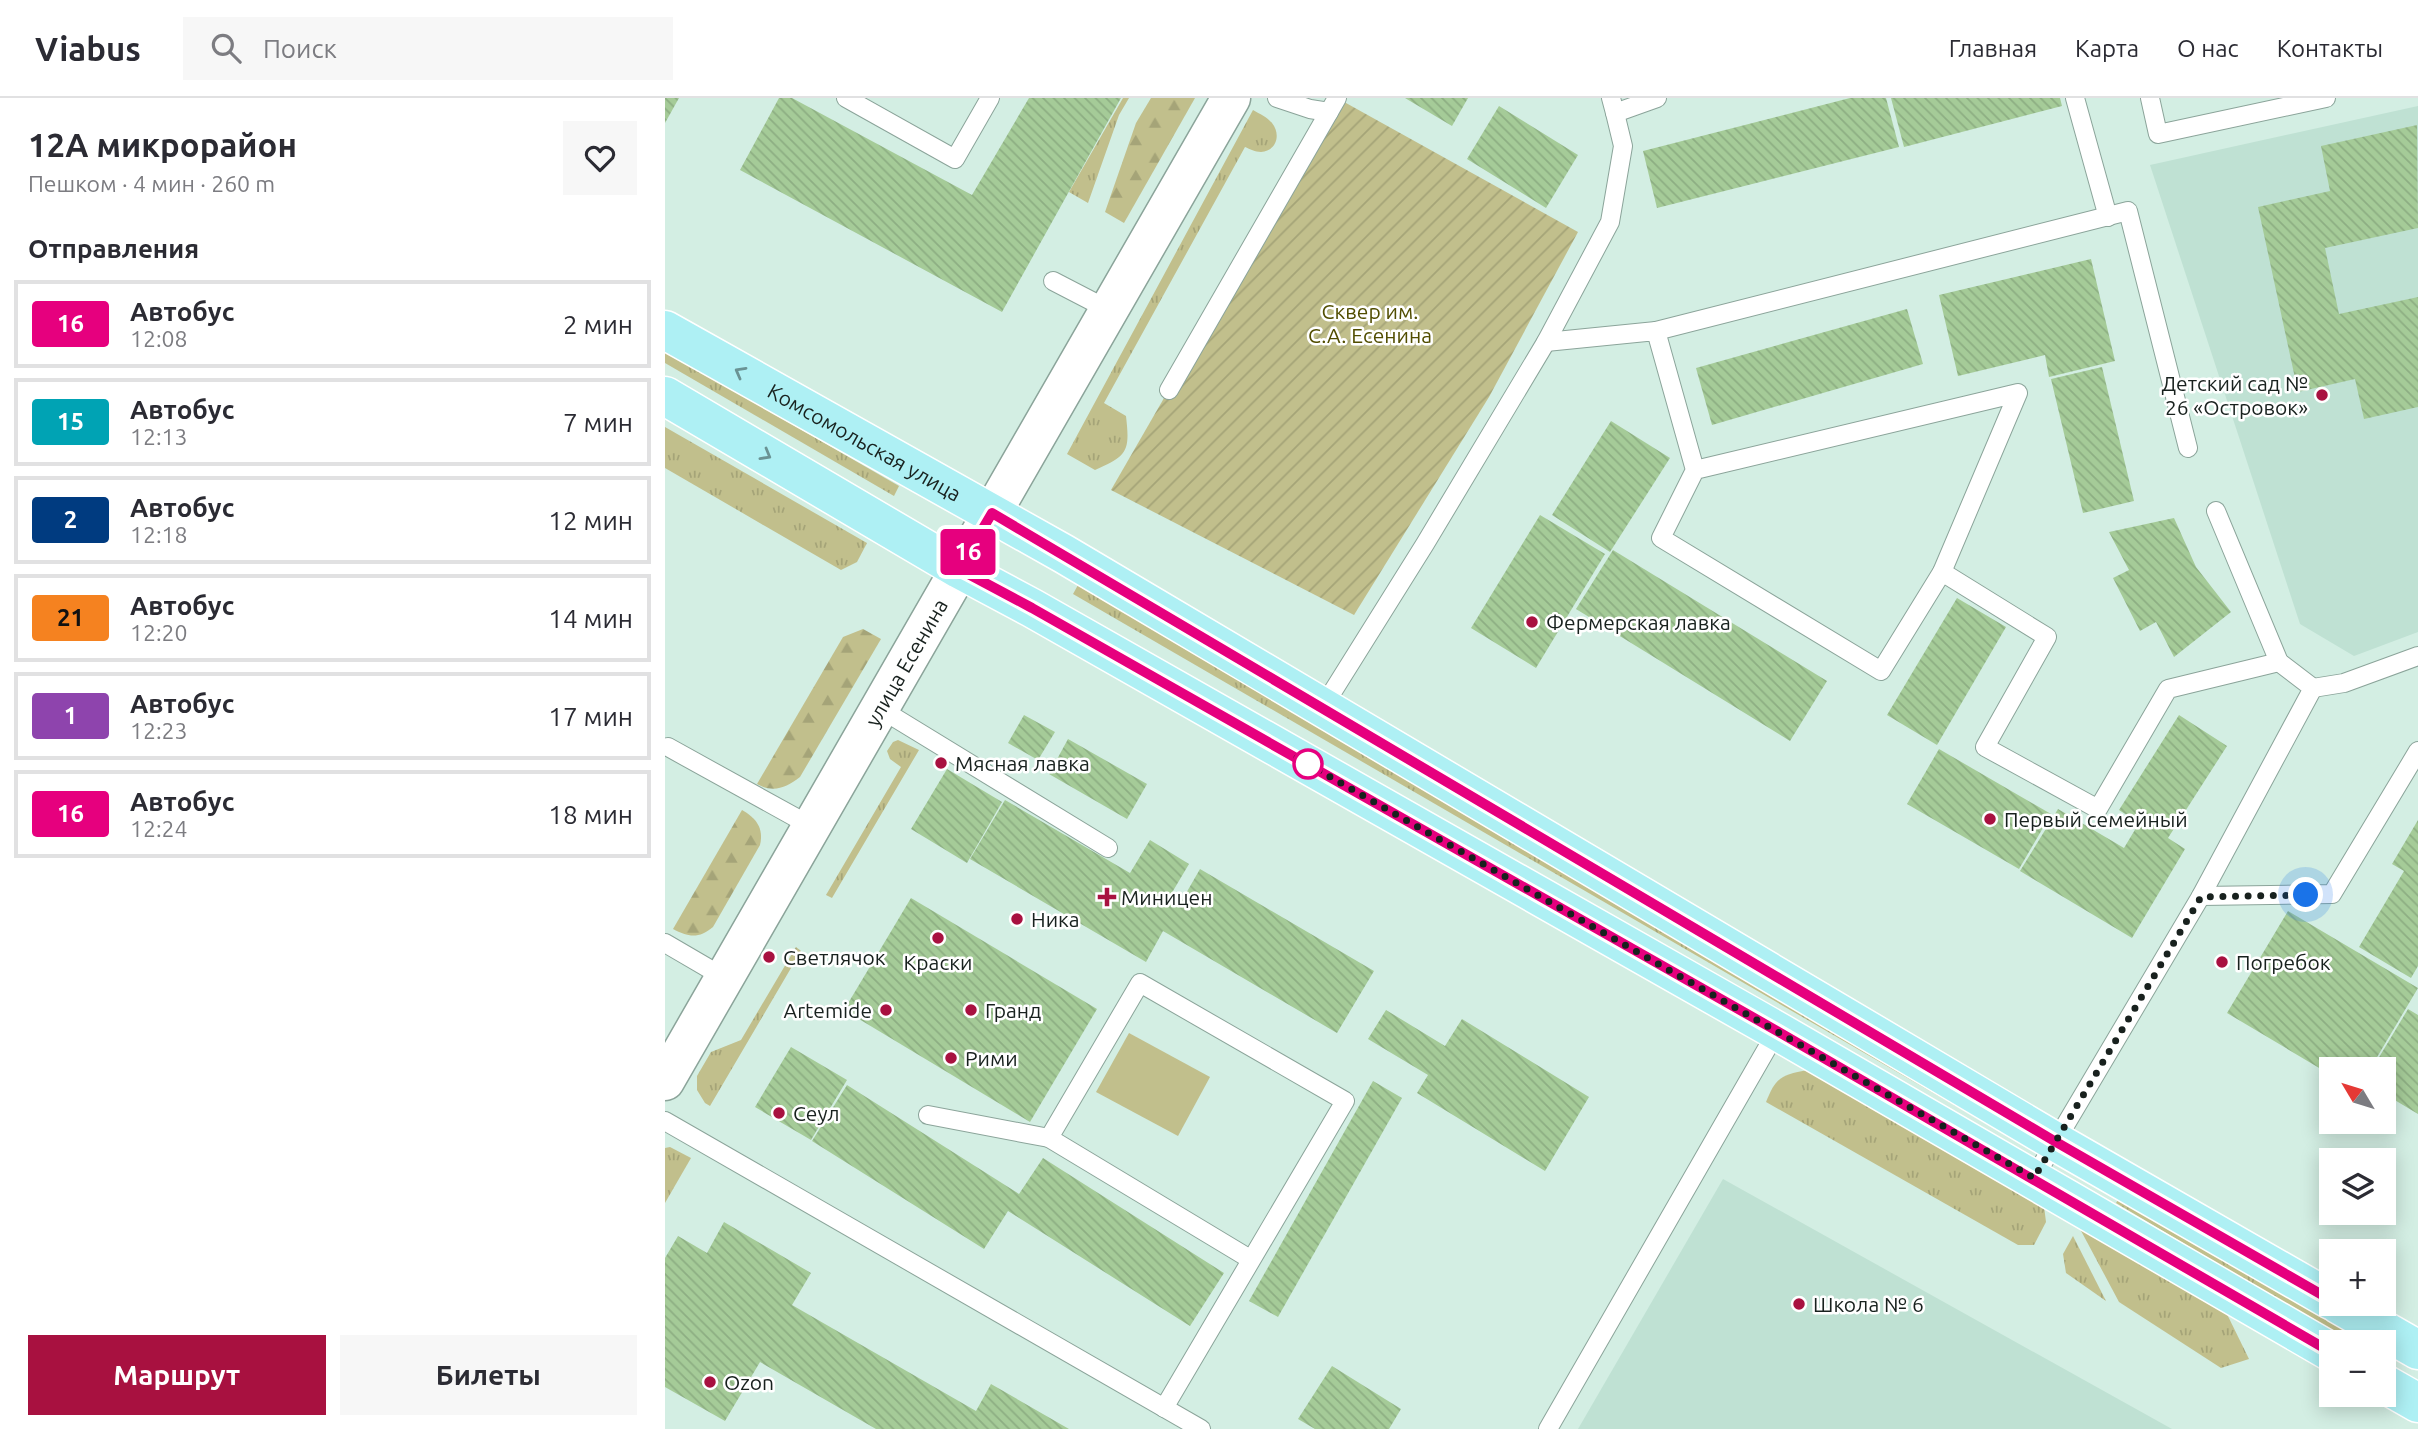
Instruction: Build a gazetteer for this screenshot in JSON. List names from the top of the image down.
{
  "streets": {
    "main road": ["Комсомольская улица"],
    "street": ["улица Есенина"]
  },
  "crossings": [
    ["Комсомольская улица", "улица Есенина"]
  ],
  "parks": ["Сквер им. С.А. Есенина"],
  "places": {
    "other": [
      "Детский сад № 26 «Островок»",
      "Фермерская лавка",
      "Мясная лавка",
      "Первый семейный",
      "Ника",
      "Краски",
      "Светлячок",
      "Погребок",
      "Artemide",
      "Гранд",
      "Рими",
      "Сеул",
      "Школа № 6",
      "Ozon"
    ],
    "health": ["Миницен"]
  },
  "lines": ["bus line 16"],
  "north": "top left",
  "page": {
    "header": "Viabus",
    "search": "Поиск",
    "nav": [
      "Главная",
      "Карта",
      "О нас",
      "Контакты"
    ],
    "heading": [
      ["12А микрорайон", "Пешком · 4 мин · 260 m"],
      "Отправления"
    ],
    "on_map": "16",
    "list": [
      {
        "mark": "16",
        "name": "Автобус",
        "note": "12:08",
        "value": "2 мин"
      },
      {
        "mark": "15",
        "name": "Автобус",
        "note": "12:13",
        "value": "7 мин"
      },
      {
        "mark": "2",
        "name": "Автобус",
        "note": "12:18",
        "value": "12 мин"
      },
      {
        "mark": "21",
        "name": "Автобус",
        "note": "12:20",
        "value": "14 мин"
      },
      {
        "mark": "1",
        "name": "Автобус",
        "note": "12:23",
        "value": "17 мин"
      },
      {
        "mark": "16",
        "name": "Автобус",
        "note": "12:24",
        "value": "18 мин"
      }
    ],
    "map_buttons": ["+", "−"],
    "buttons": ["Маршрут", "Билеты"]
  }
}
